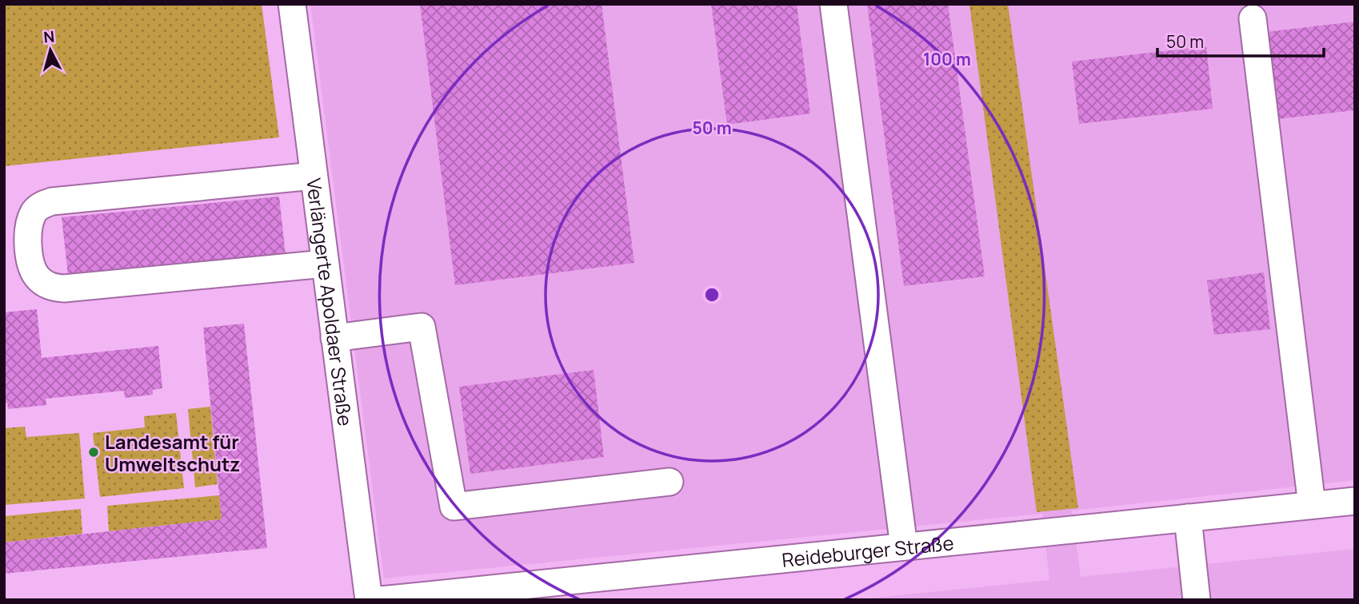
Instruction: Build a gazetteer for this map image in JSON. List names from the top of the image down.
{
  "streets": {
    "street": ["Verlängerte Apoldaer Straße", "Reideburger Straße"]
  },
  "places": ["Landesamt für Umweltschutz"],
  "scale_bar": "50 m",
  "north": "top",
  "rings": ["100 m", "50 m"]
}
